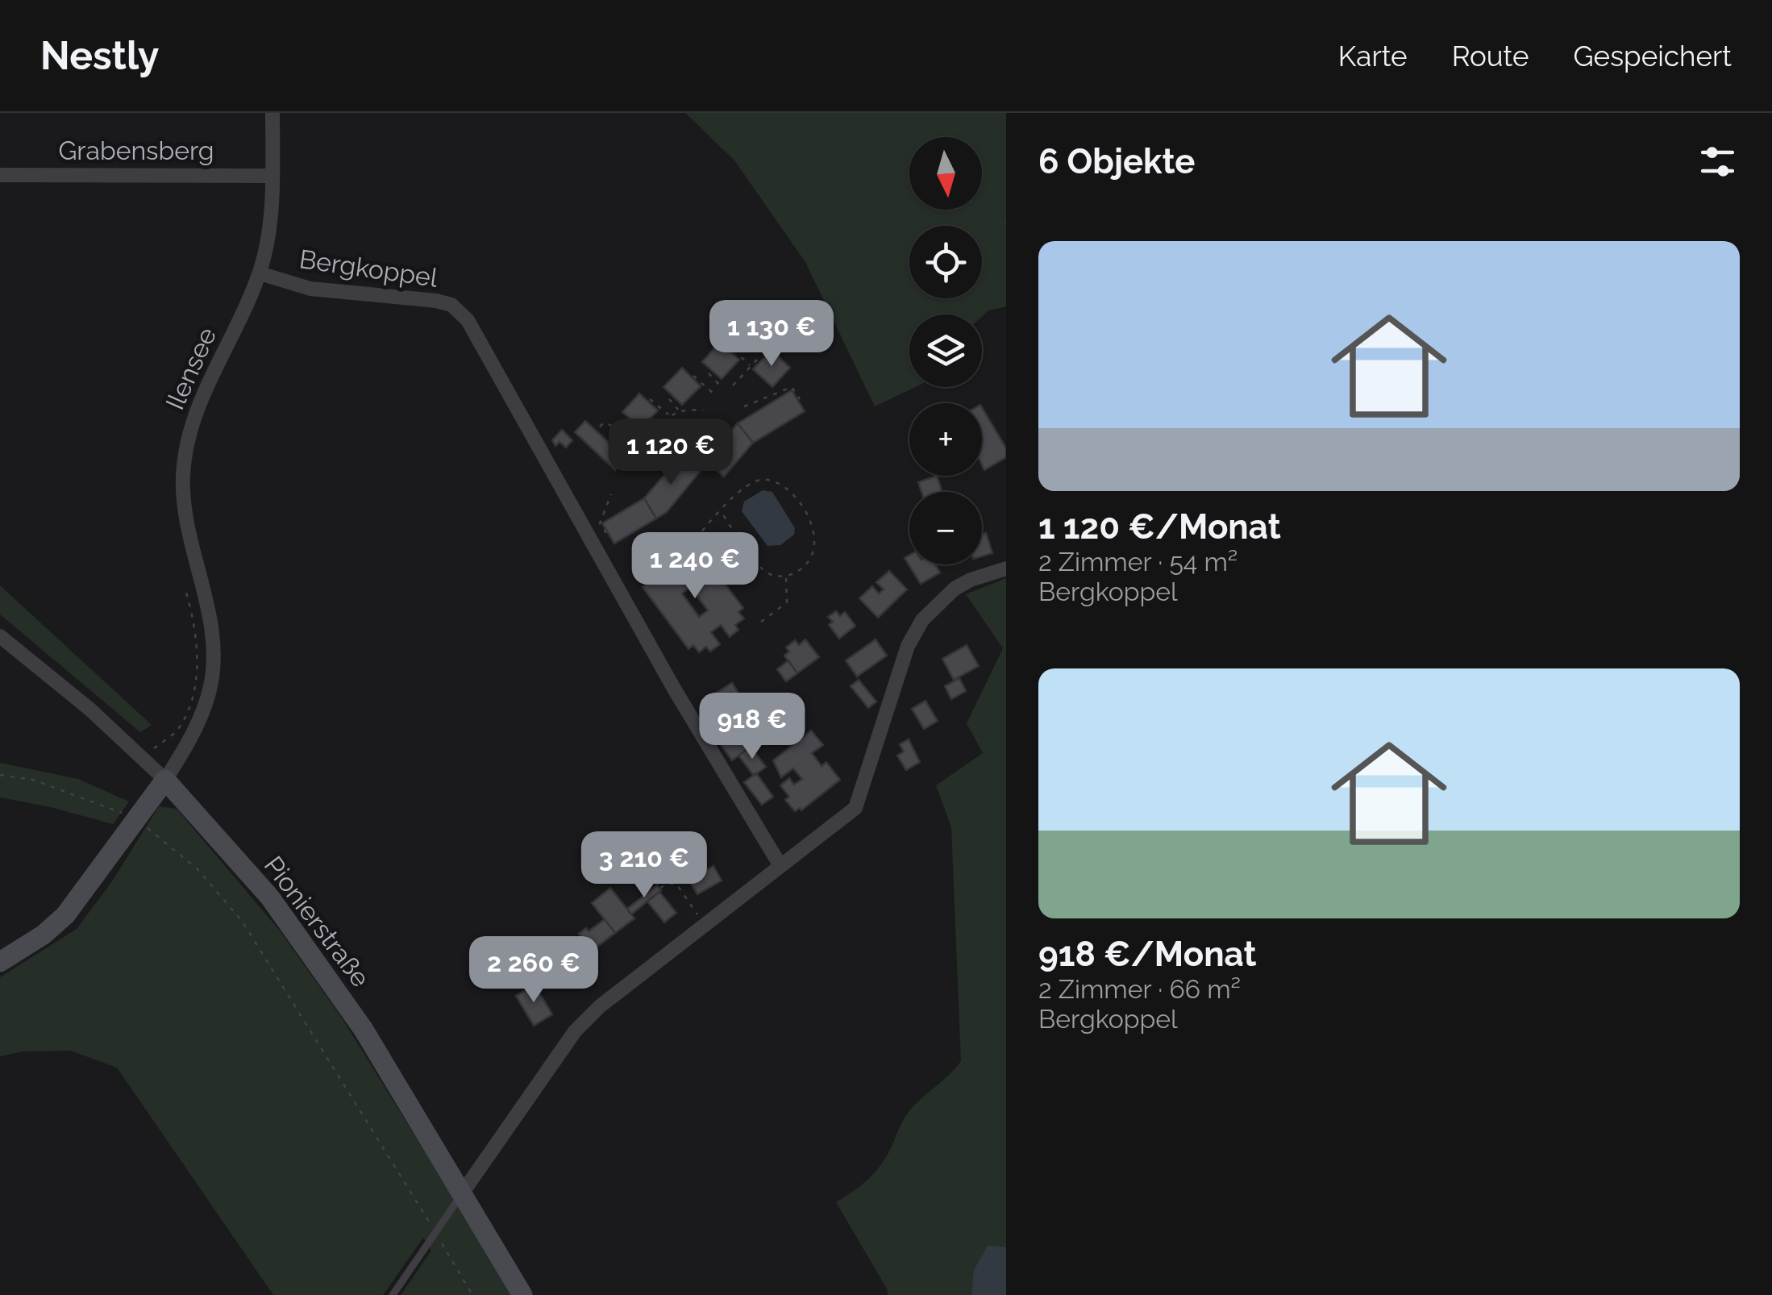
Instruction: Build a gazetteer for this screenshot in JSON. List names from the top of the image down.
{
  "streets": {
    "street": [
      "Grabensberg",
      "Bergkoppel",
      "Ilensee",
      "Pionierstraße"
    ]
  },
  "crossings": [
    ["Grabensberg", "Ilensee"],
    ["Bergkoppel", "Ilensee"],
    ["Ilensee", "Pionierstraße"]
  ],
  "north": "bottom",
  "page": {
    "header": "Nestly",
    "nav": ["Karte", "Route", "Gespeichert"],
    "heading": "6 Objekte",
    "map_buttons": ["+", "−"],
    "list": [
      {
        "name": "1 120 €/Monat",
        "note": "2 Zimmer · 54 m² · Bergkoppel"
      },
      {
        "name": "918 €/Monat",
        "note": "2 Zimmer · 66 m² · Bergkoppel"
      }
    ],
    "price": [
      "1 130 €",
      "1 120 €",
      "1 240 €",
      "918 €",
      "3 210 €",
      "2 260 €"
    ]
  }
}
